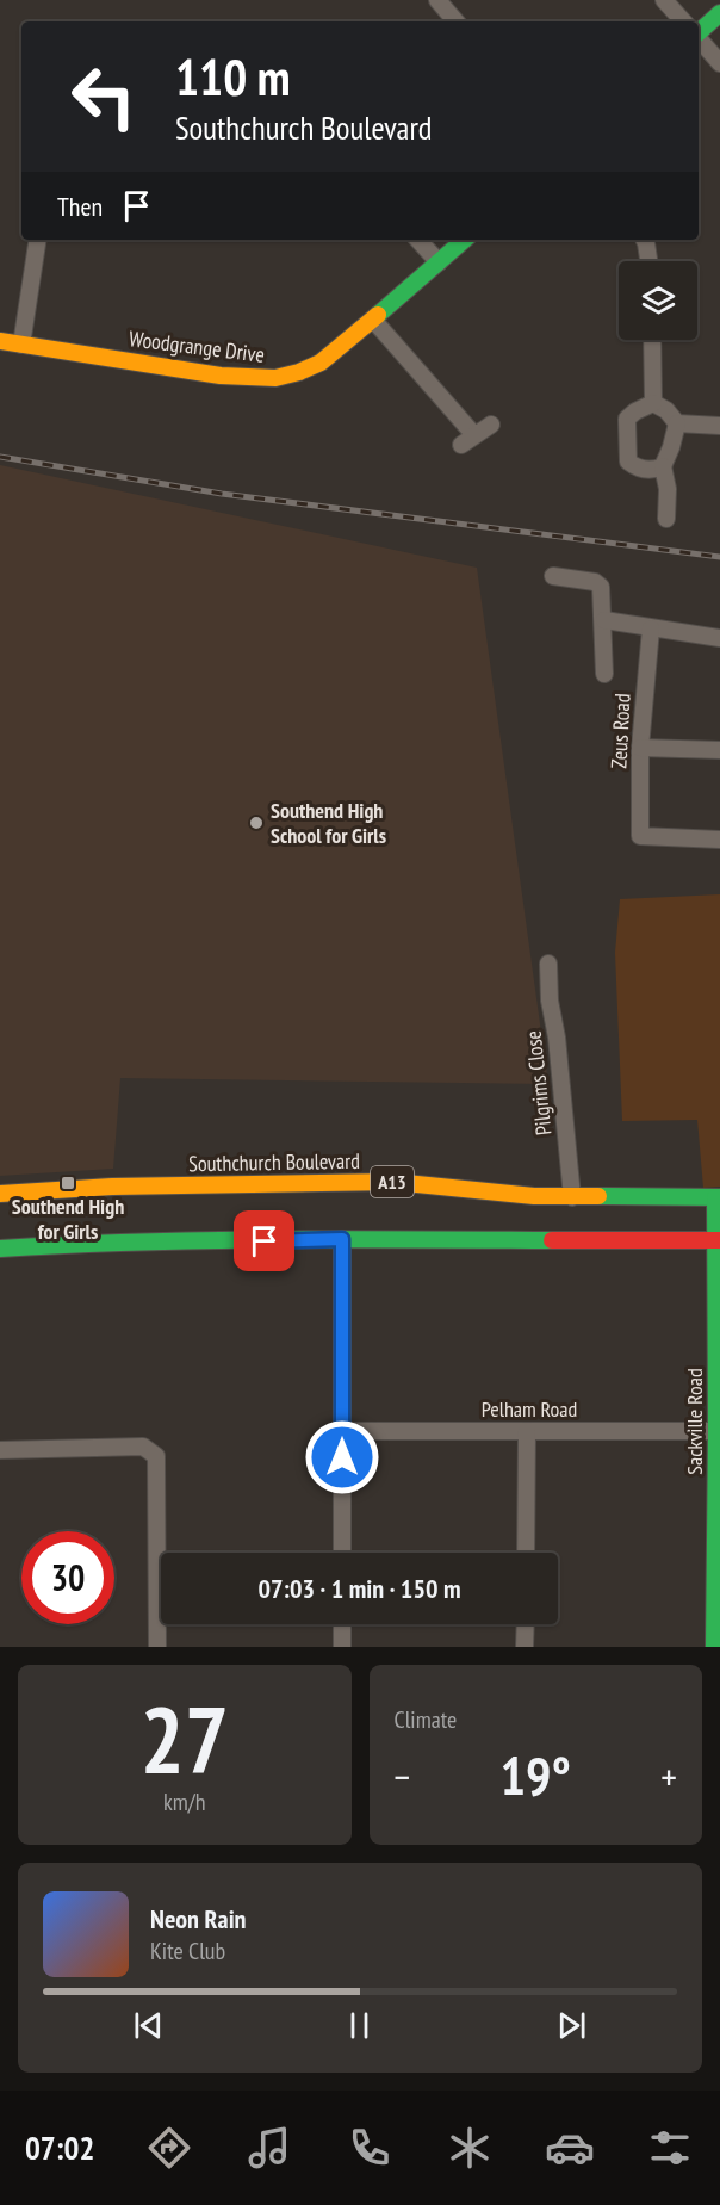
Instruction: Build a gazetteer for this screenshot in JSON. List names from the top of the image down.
{
  "streets": {
    "main road": [
      "Woodgrange Drive",
      "Southchurch Boulevard",
      "A13",
      "Sackville Road"
    ],
    "street": ["Zeus Road", "Pilgrims Close", "Pelham Road"]
  },
  "crossings": [
    ["Pilgrims Close", "Southchurch Boulevard"],
    ["Southchurch Boulevard", "Sackville Road"],
    ["Pelham Road", "Sackville Road"]
  ],
  "places": {
    "other": ["Southend High School for Girls"],
    "transit": ["Southend High for Girls"]
  },
  "page": {
    "turn": ["110 m", "Southchurch Boulevard"],
    "then": "Then",
    "limit": "30",
    "trip": "07:03 · 1 min · 150 m",
    "tile": [
      ["27", "km/h"],
      "Climate"
    ],
    "heat": ["−", "19°", "+"],
    "song": ["Neon Rain", "Kite Club"],
    "tabs": "07:02"
  }
}
